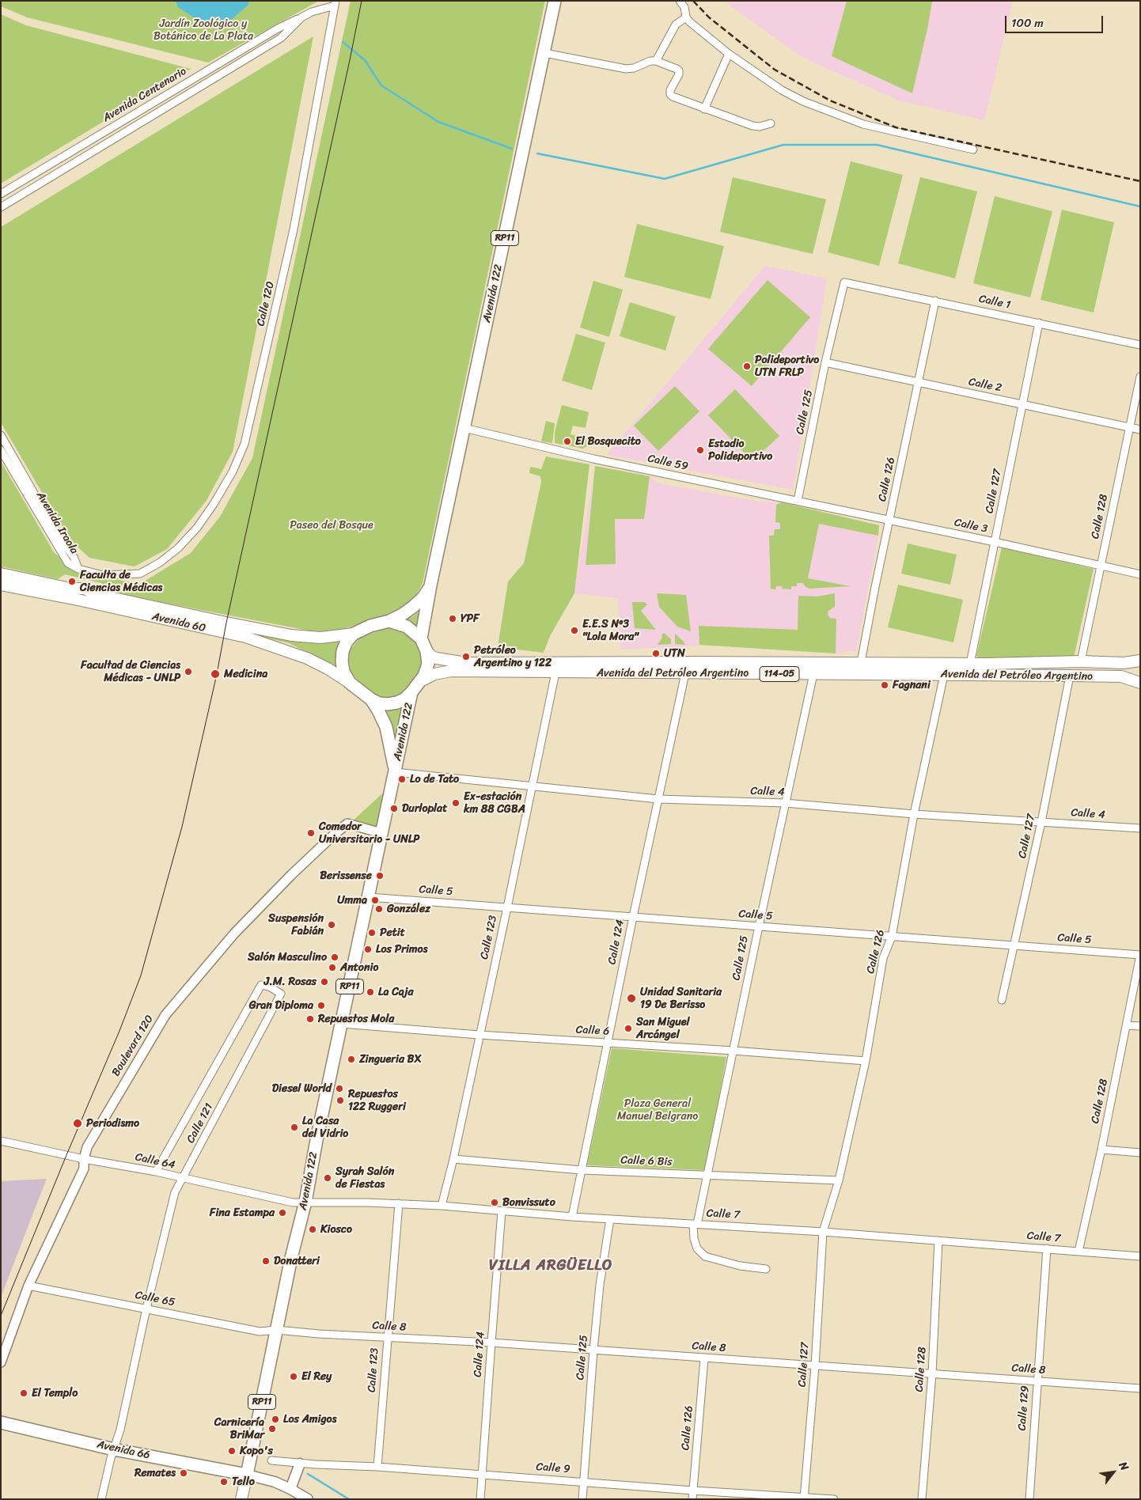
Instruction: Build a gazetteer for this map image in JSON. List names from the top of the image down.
{
  "streets": {
    "highway": ["RP11", "Avenida 122", "Avenida 66"],
    "main road": ["Avenida 60", "Avenida del Petróleo Argentino", "114-05"],
    "street": [
      "Avenida Centenario",
      "Calle 1",
      "Calle 120",
      "Calle 2",
      "Calle 125",
      "Calle 59",
      "Calle 126",
      "Calle 127",
      "Calle 128",
      "Avenida Iraola",
      "Calle 3",
      "Calle 4",
      "Calle 5",
      "Calle 123",
      "Calle 124",
      "Calle 6",
      "Boulevard 120",
      "Calle 121",
      "Calle 64",
      "Calle 6 Bis",
      "Calle 7",
      "Calle 65",
      "Calle 8",
      "Calle 129",
      "Calle 9"
    ]
  },
  "crossings": [
    ["Avenida Centenario", "Calle 120"],
    ["RP11", "Avenida 122"],
    ["RP11", "Avenida 60"],
    ["RP11", "Avenida del Petróleo Argentino"],
    ["Avenida 122", "Calle 59"],
    ["Avenida 122", "Avenida 60"],
    ["Avenida 122", "Avenida del Petróleo Argentino"],
    ["Avenida 122", "Calle 4"],
    ["Avenida 122", "Calle 5"],
    ["Avenida 122", "Calle 6"],
    ["Avenida 122", "Boulevard 120"],
    ["Avenida 122", "Calle 64"],
    ["Avenida 122", "Calle 7"],
    ["Avenida 122", "Calle 65"],
    ["Avenida 122", "Calle 8"],
    ["Avenida 122", "Avenida 66"],
    ["Calle 1", "Calle 125"],
    ["Calle 1", "Calle 126"],
    ["Calle 1", "Calle 127"],
    ["Calle 120", "Avenida Iraola"],
    ["Calle 2", "Calle 125"],
    ["Calle 2", "Calle 126"],
    ["Calle 2", "Calle 127"],
    ["Calle 2", "Calle 128"],
    ["Calle 125", "Calle 59"],
    ["Calle 125", "Calle 3"],
    ["Calle 125", "Avenida del Petróleo Argentino"],
    ["Calle 125", "Calle 4"],
    ["Calle 125", "Calle 5"],
    ["Calle 125", "Calle 6"],
    ["Calle 125", "Calle 6 Bis"],
    ["Calle 125", "Calle 7"],
    ["Calle 125", "Calle 8"],
    ["Calle 125", "Calle 9"],
    ["Calle 59", "Calle 3"],
    ["Calle 126", "Calle 127"],
    ["Calle 126", "Calle 3"],
    ["Calle 126", "Avenida del Petróleo Argentino"],
    ["Calle 126", "Calle 4"],
    ["Calle 126", "Calle 5"],
    ["Calle 126", "Calle 6"],
    ["Calle 126", "Calle 6 Bis"],
    ["Calle 126", "Calle 7"],
    ["Calle 126", "Calle 8"],
    ["Calle 126", "Calle 9"],
    ["Calle 127", "Calle 3"],
    ["Calle 127", "Avenida del Petróleo Argentino"],
    ["Calle 127", "Calle 4"],
    ["Calle 127", "Calle 5"],
    ["Calle 127", "Calle 7"],
    ["Calle 127", "Calle 8"],
    ["Calle 127", "Calle 9"],
    ["Calle 128", "Calle 3"],
    ["Calle 128", "Avenida del Petróleo Argentino"],
    ["Calle 128", "Calle 5"],
    ["Calle 128", "Calle 7"],
    ["Calle 128", "Calle 8"],
    ["Avenida 60", "Avenida del Petróleo Argentino"],
    ["Avenida del Petróleo Argentino", "Calle 123"],
    ["Avenida del Petróleo Argentino", "Calle 124"],
    ["Calle 4", "Calle 123"],
    ["Calle 4", "Calle 124"],
    ["Calle 5", "Calle 123"],
    ["Calle 5", "Calle 124"],
    ["Calle 123", "Calle 6"],
    ["Calle 123", "Calle 6 Bis"],
    ["Calle 123", "Calle 7"],
    ["Calle 123", "Calle 8"],
    ["Calle 123", "Calle 9"],
    ["Calle 124", "Calle 6"],
    ["Calle 124", "Calle 6 Bis"],
    ["Calle 124", "Calle 7"],
    ["Calle 124", "Calle 8"],
    ["Calle 124", "Calle 9"],
    ["Boulevard 120", "Calle 64"],
    ["Boulevard 120", "Calle 65"],
    ["Calle 121", "Calle 64"],
    ["Calle 121", "Calle 65"],
    ["Calle 121", "Avenida 66"],
    ["Calle 64", "Calle 7"],
    ["Calle 7", "Calle 129"],
    ["Calle 65", "Calle 8"],
    ["Calle 8", "Calle 129"]
  ],
  "districts": ["VILLA ARGÜELLO"],
  "parks": ["Jardín Zoológico y Botánico de La Plata", "Paseo del Bosque", "Plaza General Manuel Belgrano"],
  "places": [
    "Polideportivo UTN FRLP",
    "El Bosquecito",
    "Estadio Polideportivo",
    "Faculta de Ciencias Médicas",
    "YPF",
    "E.E.S Nº3 \"Lola Mora\"",
    "UTN",
    "Petróleo Argentino y 122",
    "Facultad de Ciencias Médicas - UNLP",
    "Medicina",
    "Fagnani",
    "Lo de Tato",
    "Ex-estación km 88 CGBA",
    "Durloplat",
    "Comedor Universitario - UNLP",
    "Berissense",
    "Umma",
    "González",
    "Suspensión Fabián",
    "Petit",
    "Los Primos",
    "Salón Masculino",
    "Antonio",
    "J.M. Rosas",
    "La Caja",
    "Unidad Sanitaria 19 De Berisso",
    "Gran Diploma",
    "Repuestos Mola",
    "San Miguel Arcángel",
    "Zingueria BX",
    "Diesel World",
    "Repuestos 122 Ruggeri",
    "Periodismo",
    "La Casa del Vidrio",
    "Syrah Salón de Fiestas",
    "Bonvissuto",
    "Fina Estampa",
    "Kiosco",
    "Donatteri",
    "El Rey",
    "El Templo",
    "Los Amigos",
    "Carnicería BriMar",
    "Kopo's",
    "Remates",
    "Tello"
  ],
  "scale_bar": "100 m",
  "north": "top right"
}
